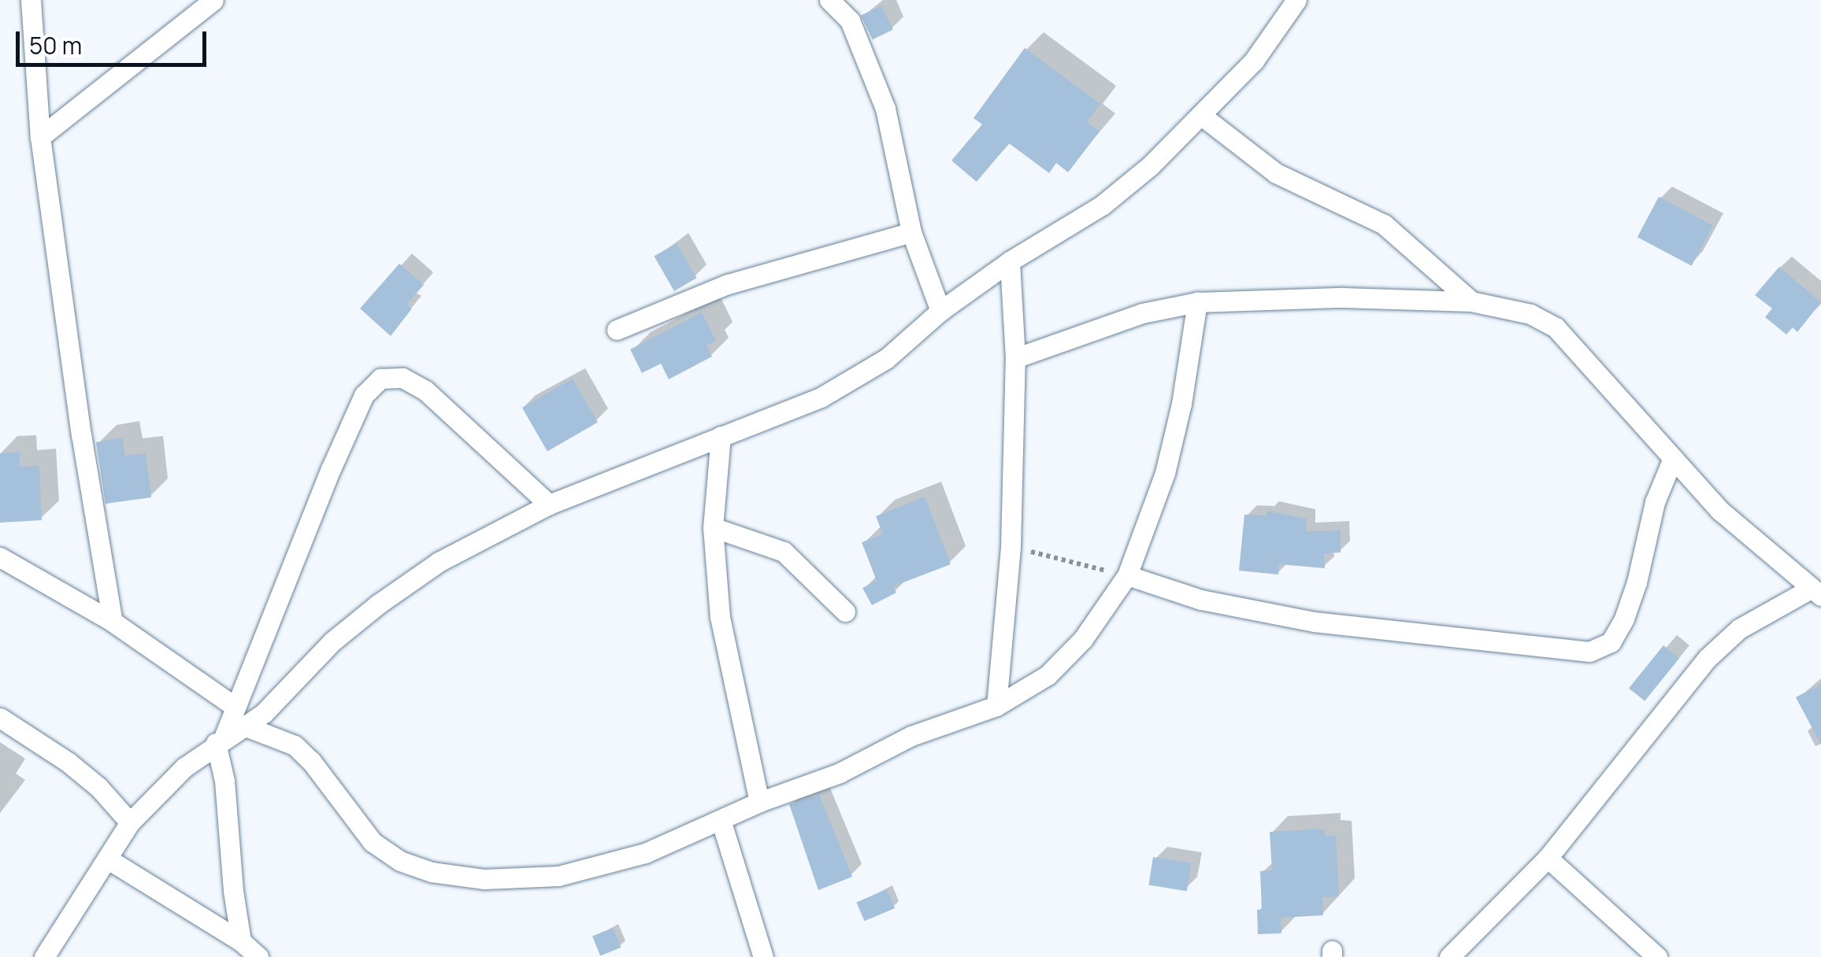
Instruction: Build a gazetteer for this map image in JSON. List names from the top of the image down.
{
  "scale_bar": "50 m"
}
